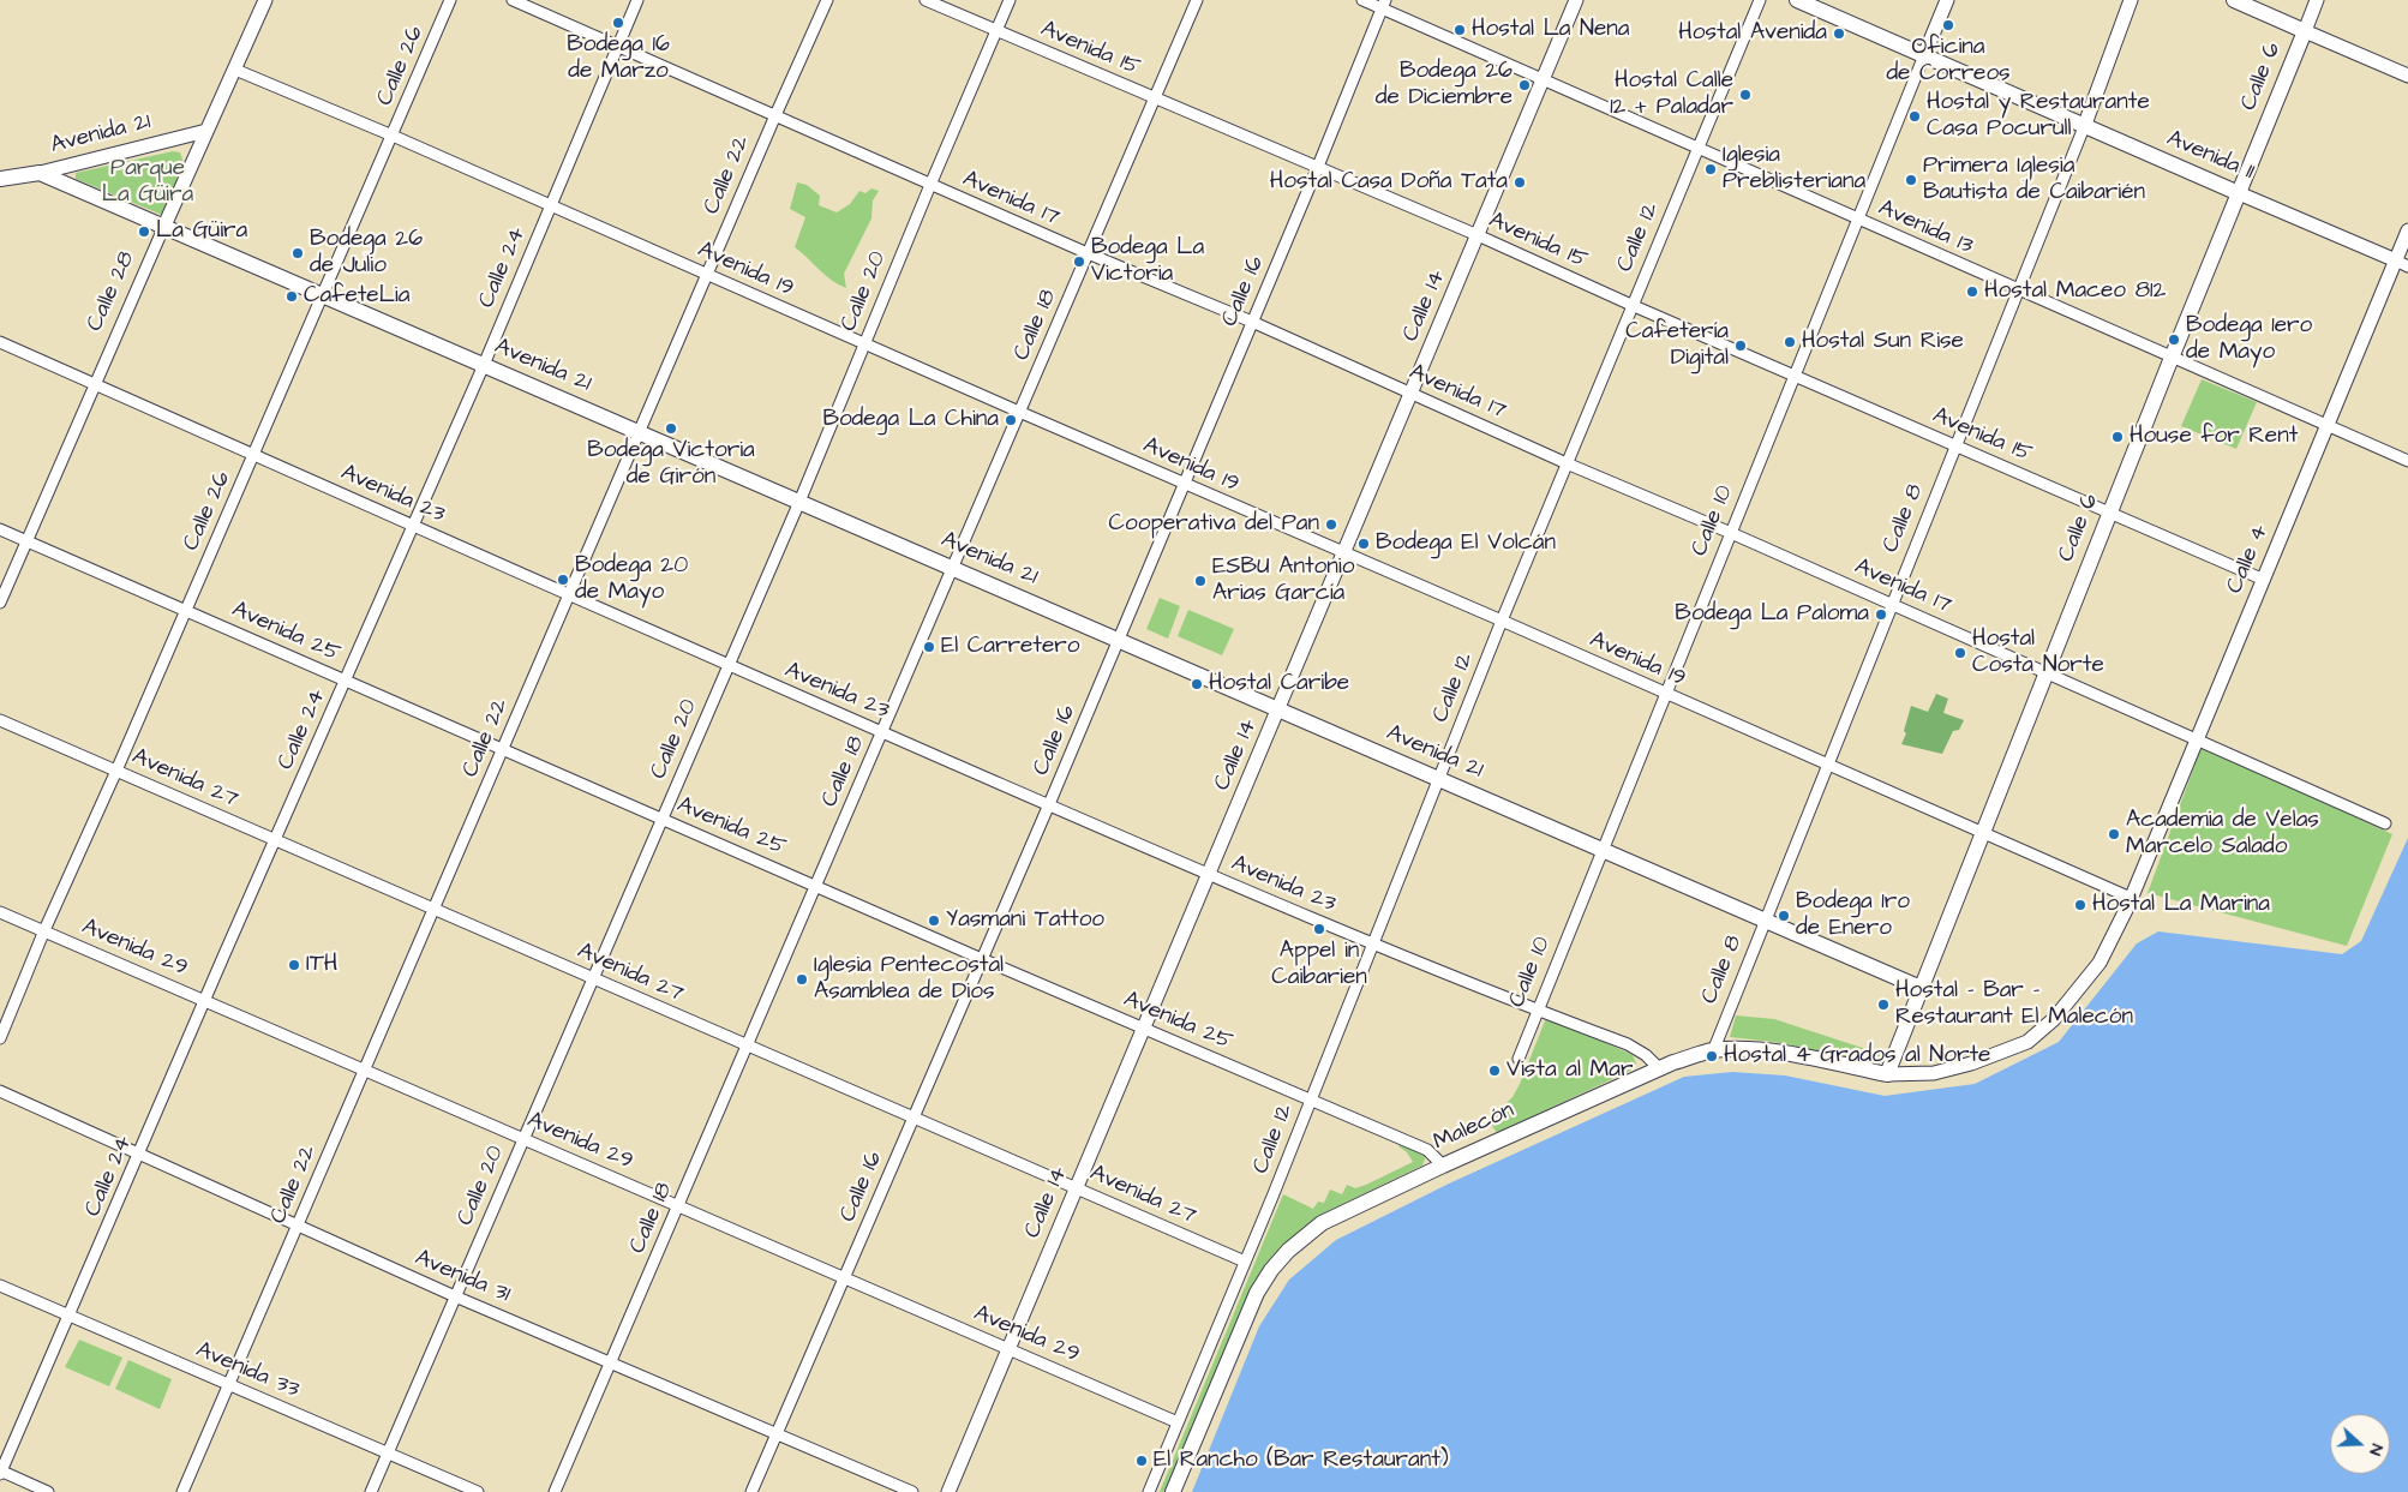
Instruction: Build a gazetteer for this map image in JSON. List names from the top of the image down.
{
  "streets": {
    "main road": [
      "Calle 6",
      "Avenida 21",
      "Avenida 11",
      "Malecón"
    ],
    "street": [
      "Avenida 15",
      "Calle 26",
      "Calle 22",
      "Avenida 17",
      "Avenida 13",
      "Calle 12",
      "Calle 24",
      "Avenida 19",
      "Calle 28",
      "Calle 20",
      "Calle 16",
      "Calle 14",
      "Calle 18",
      "Avenida 23",
      "Calle 8",
      "Calle 10",
      "Calle 4",
      "Avenida 25",
      "Avenida 27",
      "Avenida 29",
      "Avenida 31",
      "Avenida 33"
    ]
  },
  "crossings": [
    ["Avenida 15", "Calle 6"],
    ["Avenida 15", "Calle 12"],
    ["Avenida 15", "Calle 20"],
    ["Avenida 15", "Calle 16"],
    ["Avenida 15", "Calle 14"],
    ["Avenida 15", "Calle 18"],
    ["Avenida 15", "Calle 8"],
    ["Avenida 15", "Calle 10"],
    ["Avenida 15", "Calle 4"],
    ["Calle 26", "Avenida 21"],
    ["Calle 26", "Avenida 19"],
    ["Calle 26", "Avenida 23"],
    ["Calle 26", "Avenida 25"],
    ["Calle 26", "Avenida 27"],
    ["Calle 26", "Avenida 29"],
    ["Calle 6", "Avenida 21"],
    ["Calle 6", "Avenida 11"],
    ["Calle 6", "Avenida 17"],
    ["Calle 6", "Avenida 13"],
    ["Calle 6", "Avenida 19"],
    ["Calle 6", "Malecón"],
    ["Avenida 21", "Calle 22"],
    ["Avenida 21", "Calle 12"],
    ["Avenida 21", "Calle 24"],
    ["Avenida 21", "Calle 28"],
    ["Avenida 21", "Calle 20"],
    ["Avenida 21", "Calle 16"],
    ["Avenida 21", "Calle 14"],
    ["Avenida 21", "Calle 18"],
    ["Avenida 21", "Calle 8"],
    ["Avenida 21", "Calle 10"],
    ["Avenida 11", "Calle 8"],
    ["Avenida 11", "Calle 10"],
    ["Avenida 11", "Calle 4"],
    ["Calle 22", "Avenida 17"],
    ["Calle 22", "Avenida 19"],
    ["Calle 22", "Avenida 23"],
    ["Calle 22", "Avenida 25"],
    ["Calle 22", "Avenida 27"],
    ["Calle 22", "Avenida 29"],
    ["Calle 22", "Avenida 31"],
    ["Calle 22", "Avenida 33"],
    ["Avenida 17", "Calle 12"],
    ["Avenida 17", "Calle 24"],
    ["Avenida 17", "Calle 20"],
    ["Avenida 17", "Calle 16"],
    ["Avenida 17", "Calle 14"],
    ["Avenida 17", "Calle 18"],
    ["Avenida 17", "Calle 8"],
    ["Avenida 17", "Calle 10"],
    ["Avenida 17", "Calle 4"],
    ["Avenida 13", "Calle 12"],
    ["Avenida 13", "Calle 16"],
    ["Avenida 13", "Calle 14"],
    ["Avenida 13", "Calle 8"],
    ["Avenida 13", "Calle 10"],
    ["Avenida 13", "Calle 4"],
    ["Calle 12", "Avenida 19"],
    ["Calle 12", "Avenida 23"],
    ["Calle 12", "Avenida 25"],
    ["Calle 12", "Avenida 27"],
    ["Calle 12", "Avenida 29"],
    ["Calle 24", "Avenida 19"],
    ["Calle 24", "Avenida 23"],
    ["Calle 24", "Avenida 25"],
    ["Calle 24", "Avenida 27"],
    ["Calle 24", "Avenida 29"],
    ["Calle 24", "Avenida 31"],
    ["Calle 24", "Avenida 33"],
    ["Avenida 19", "Calle 28"],
    ["Avenida 19", "Calle 20"],
    ["Avenida 19", "Calle 16"],
    ["Avenida 19", "Calle 14"],
    ["Avenida 19", "Calle 18"],
    ["Avenida 19", "Calle 8"],
    ["Avenida 19", "Calle 10"],
    ["Avenida 19", "Calle 4"],
    ["Avenida 19", "Malecón"],
    ["Calle 28", "Avenida 23"],
    ["Calle 28", "Avenida 25"],
    ["Calle 20", "Avenida 23"],
    ["Calle 20", "Avenida 25"],
    ["Calle 20", "Avenida 27"],
    ["Calle 20", "Avenida 29"],
    ["Calle 20", "Avenida 31"],
    ["Calle 20", "Avenida 33"],
    ["Calle 16", "Avenida 23"],
    ["Calle 16", "Avenida 25"],
    ["Calle 16", "Avenida 27"],
    ["Calle 16", "Avenida 29"],
    ["Calle 16", "Avenida 31"],
    ["Calle 14", "Avenida 23"],
    ["Calle 14", "Avenida 25"],
    ["Calle 14", "Avenida 27"],
    ["Calle 14", "Avenida 29"],
    ["Calle 18", "Avenida 23"],
    ["Calle 18", "Avenida 25"],
    ["Calle 18", "Avenida 27"],
    ["Calle 18", "Avenida 29"],
    ["Calle 18", "Avenida 31"],
    ["Avenida 23", "Calle 10"],
    ["Avenida 23", "Malecón"],
    ["Calle 8", "Malecón"],
    ["Calle 4", "Malecón"],
    ["Avenida 25", "Malecón"]
  ],
  "parks": ["Parque La Güira"],
  "places": [
    "Bodega 16 de Marzo",
    "Oficina de Correos",
    "Hostal La Nena",
    "Hostal Avenida",
    "Bodega 26 de Diciembre",
    "Hostal Calle 12 + Paladar",
    "Hostal y Restaurante Casa Pocurull",
    "Iglesia Preblisteriana",
    "Primera Iglesia Bautista de Caibarién",
    "Hostal Casa Doña Tata",
    "La Güira",
    "Bodega 26 de Julio",
    "Bodega La Victoria",
    "Hostal Maceo 812",
    "CafeteLia",
    "Bodega 1ero de Mayo",
    "Hostal Sun Rise",
    "Cafetería Digital",
    "Bodega La China",
    "Bodega Victoria de Girón",
    "House for Rent",
    "Cooperativa del Pan",
    "Bodega El Volcán",
    "Bodega 20 de Mayo",
    "ESBU Antonio Arias García",
    "Bodega La Paloma",
    "El Carretero",
    "Hostal Costa Norte",
    "Hostal Caribe",
    "Academia de Velas Marcelo Salado",
    "Hostal La Marina",
    "Bodega 1ro de Enero",
    "Yasmani Tattoo",
    "Appel in Caibarien",
    "ITH",
    "Iglesia Pentecostal Asamblea de Dios",
    "Hostal - Bar - Restaurant El Malecón",
    "Hostal 4 Grados al Norte",
    "Vista al Mar",
    "El Rancho (Bar Restaurant)"
  ],
  "north": "right"
}
